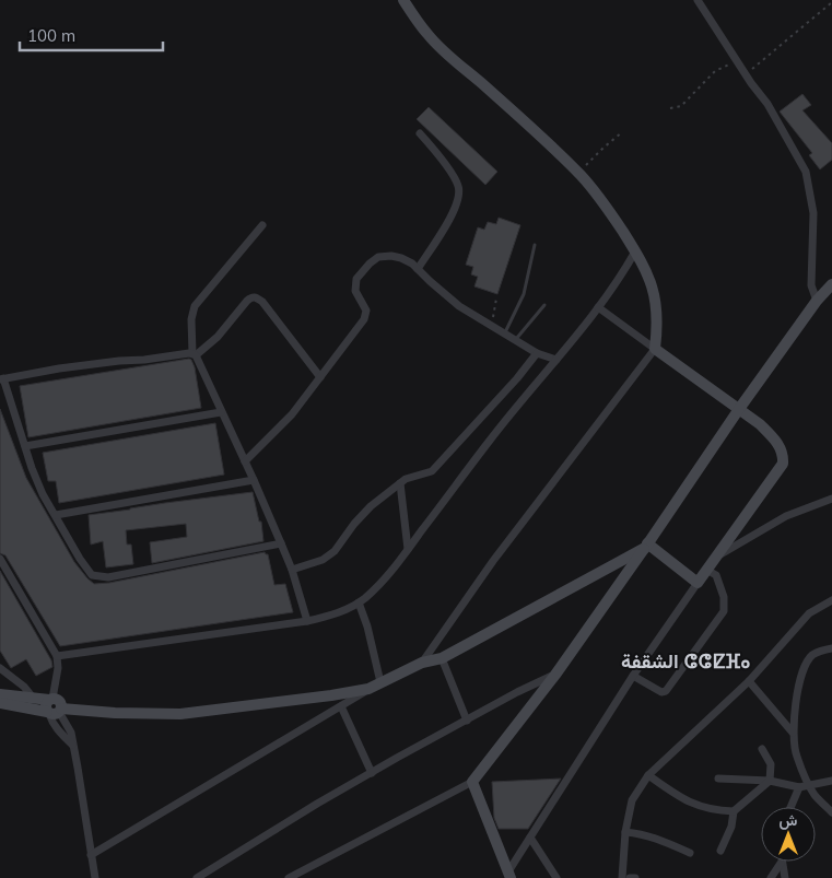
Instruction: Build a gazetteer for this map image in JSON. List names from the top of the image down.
{
  "districts": ["الشقفة ⵛⵛⵇⴼⴰ"],
  "scale_bar": "100 m",
  "north": "top"
}
